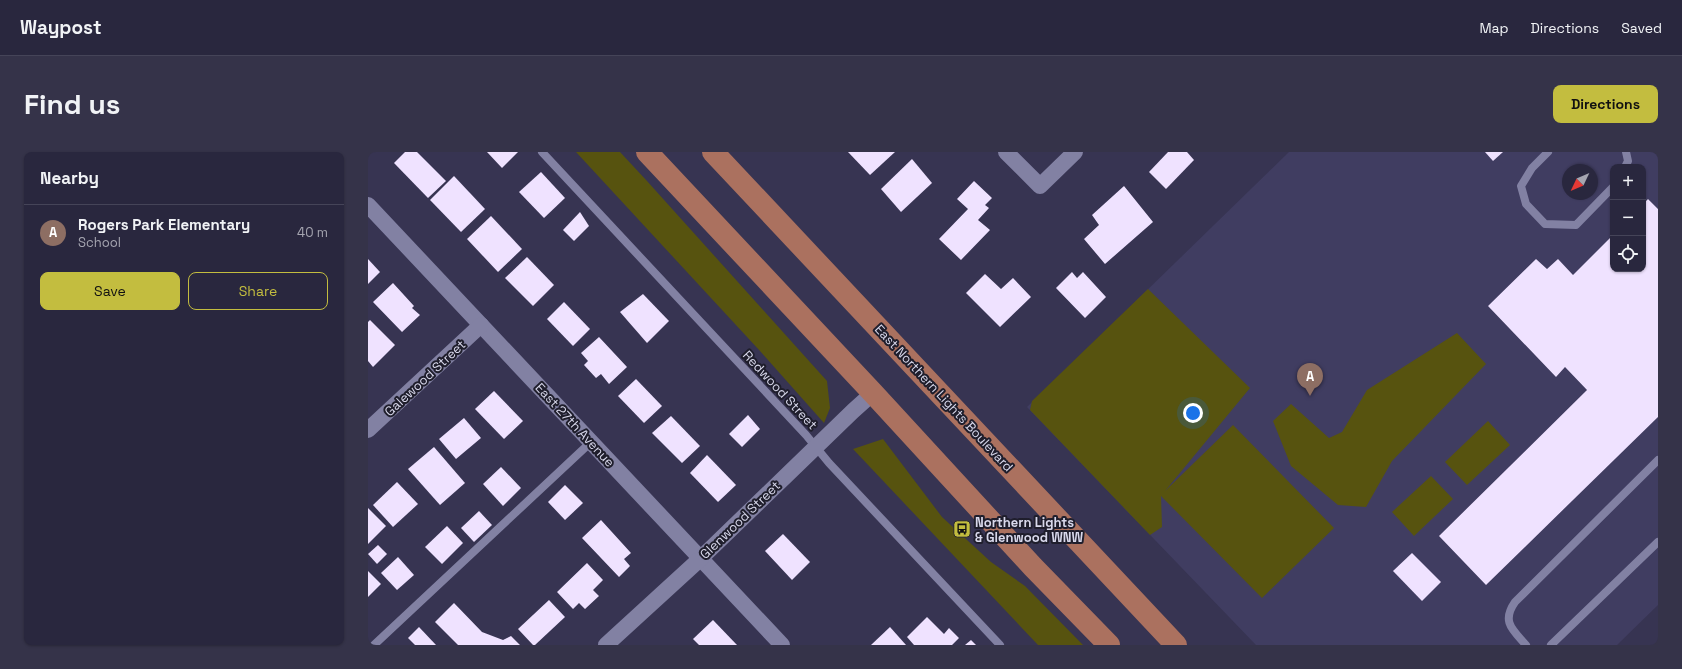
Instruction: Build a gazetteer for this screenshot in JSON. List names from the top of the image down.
{
  "streets": {
    "main road": ["East Northern Lights Boulevard"],
    "street": ["Galewood Street", "East 27th Avenue", "Glenwood Street"],
    "lane": ["Redwood Street"]
  },
  "crossings": [
    ["Galewood Street", "East 27th Avenue"],
    ["Redwood Street", "Glenwood Street"],
    ["East 27th Avenue", "Glenwood Street"]
  ],
  "places": {
    "bus stop": ["Northern Lights & Glenwood WNW"]
  },
  "north": "bottom left",
  "page": {
    "header": "Waypost",
    "nav": ["Map", "Directions", "Saved"],
    "buttons": [
      "Directions",
      ["Save", "Share"]
    ],
    "title": "Find us",
    "heading": "Nearby",
    "map_buttons": ["+", "−"],
    "list": [
      {
        "mark": "A",
        "name": "Rogers Park Elementary",
        "note": "School",
        "value": "40 m"
      }
    ],
    "pins": "A"
  }
}
